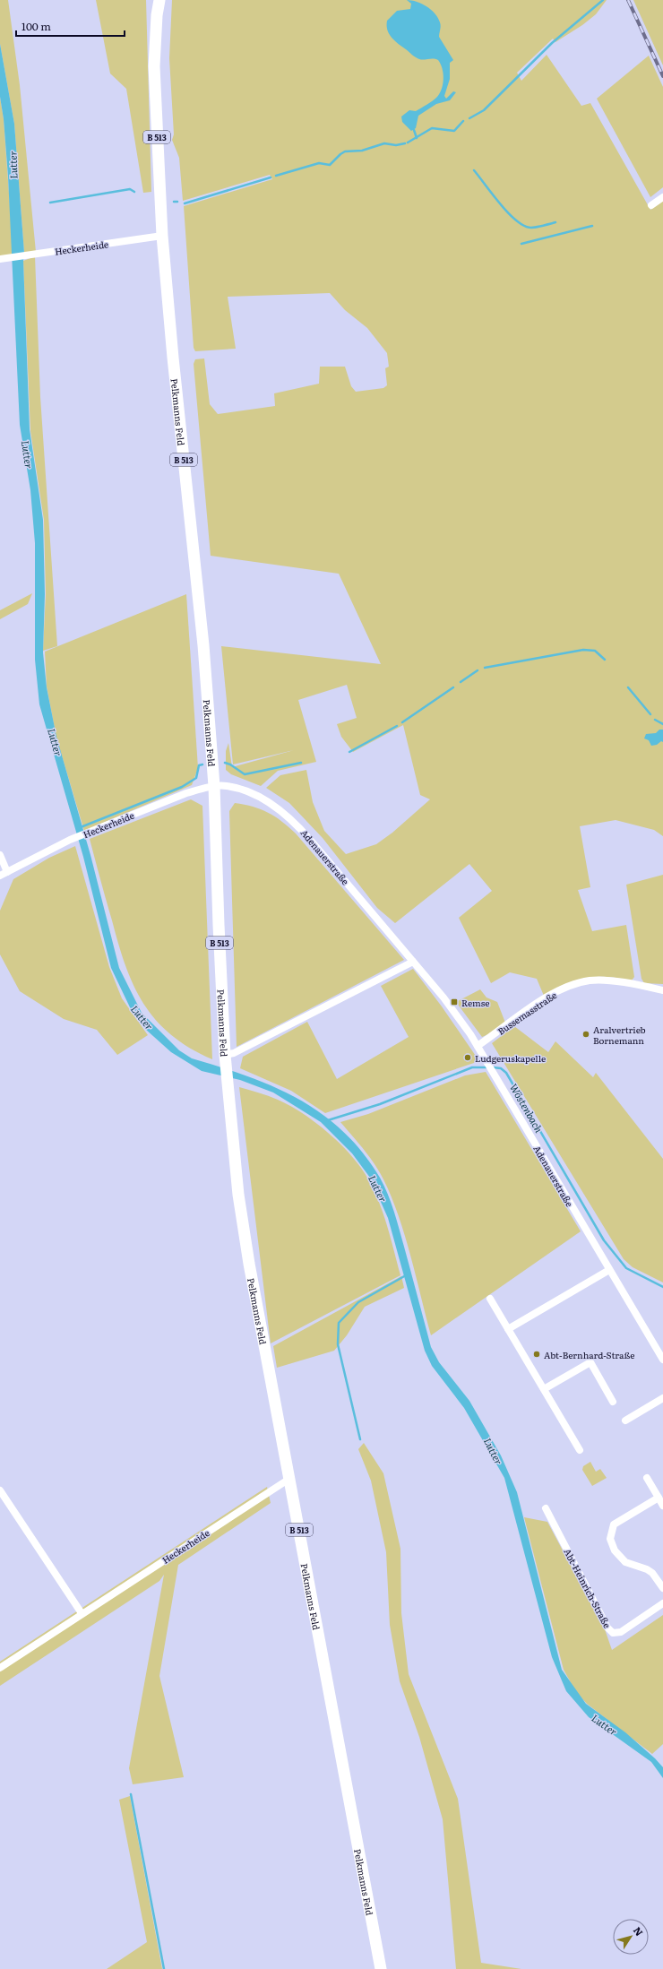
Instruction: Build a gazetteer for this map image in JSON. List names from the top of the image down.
{
  "streets": {
    "main road": ["B 513", "Pelkmanns Feld"],
    "street": [
      "Heckerheide",
      "Adenauerstraße",
      "Bussemasstraße",
      "Abt-Heinrich-Straße"
    ]
  },
  "crossings": [
    ["Heckerheide", "Pelkmanns Feld"],
    ["Heckerheide", "Adenauerstraße"],
    ["Pelkmanns Feld", "Adenauerstraße"],
    ["Adenauerstraße", "Bussemasstraße"]
  ],
  "water": ["Lutter", "Wöstenbach"],
  "places": {
    "transit": ["Remse"],
    "other": ["Aralvertrieb Bornemann", "Ludgeruskapelle", "Abt-Bernhard-Straße"]
  },
  "scale_bar": "100 m",
  "north": "top right"
}
